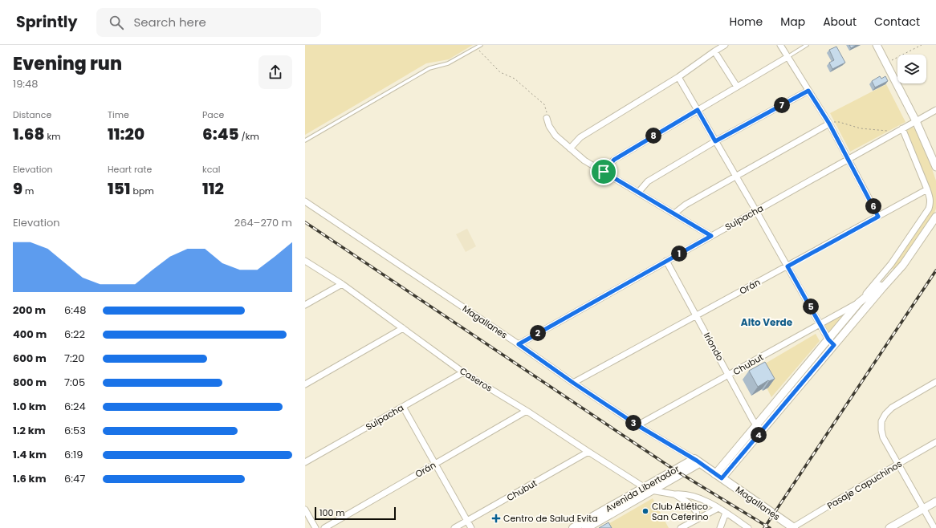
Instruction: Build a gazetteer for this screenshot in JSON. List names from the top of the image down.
{
  "streets": {
    "main road": ["Magallanes", "Avenida Libertador"],
    "street": [
      "Suipacha",
      "Orán",
      "Iriondo",
      "Chubut",
      "Caseros",
      "Pasaje Capuchinos"
    ]
  },
  "crossings": [
    ["Suipacha", "Magallanes"],
    ["Suipacha", "Iriondo"],
    ["Suipacha", "Caseros"],
    ["Orán", "Magallanes"],
    ["Orán", "Iriondo"],
    ["Orán", "Caseros"],
    ["Magallanes", "Chubut"],
    ["Magallanes", "Pasaje Capuchinos"],
    ["Magallanes", "Avenida Libertador"],
    ["Iriondo", "Chubut"],
    ["Chubut", "Caseros"],
    ["Caseros", "Avenida Libertador"]
  ],
  "districts": ["Alto Verde"],
  "places": {
    "other": ["Club Atlético San Ceferino"],
    "health": ["Centro de Salud Evita"]
  },
  "scale_bar": "100 m",
  "page": {
    "header": "Sprintly",
    "search": "Search here",
    "nav": [
      "Home",
      "Map",
      "About",
      "Contact"
    ],
    "heading": ["Evening run", "19:48"],
    "pins": [
      "7",
      "8",
      "6",
      "1",
      "5",
      "2",
      "3",
      "4"
    ],
    "stats": [
      ["Distance", "1.68 km"],
      ["Time", "11:20"],
      ["Pace", "6:45 /km"],
      ["Elevation", "9 m"],
      ["Heart rate", "151 bpm"],
      ["kcal", "112"]
    ],
    "chart": ["Elevation", "264–270 m"],
    "list": [
      {
        "name": "200 m",
        "note": "6:48"
      },
      {
        "name": "400 m",
        "note": "6:22"
      },
      {
        "name": "600 m",
        "note": "7:20"
      },
      {
        "name": "800 m",
        "note": "7:05"
      },
      {
        "name": "1.0 km",
        "note": "6:24"
      },
      {
        "name": "1.2 km",
        "note": "6:53"
      },
      {
        "name": "1.4 km",
        "note": "6:19"
      },
      {
        "name": "1.6 km",
        "note": "6:47"
      }
    ],
    "scale": "100 m"
  }
}
